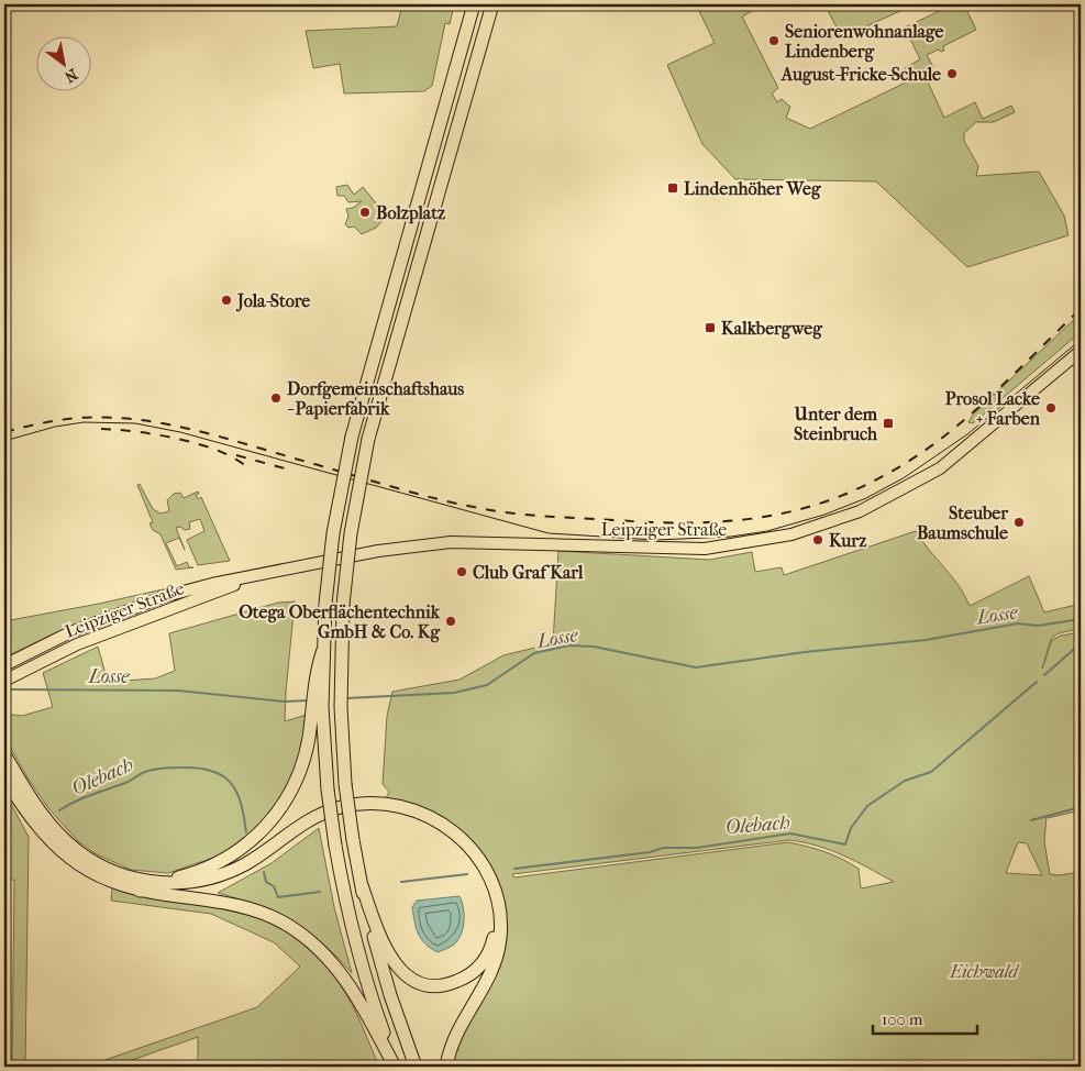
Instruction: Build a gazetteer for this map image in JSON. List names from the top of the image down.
{
  "streets": {
    "main road": ["Leipziger Straße"]
  },
  "water": ["Losse", "Olebach"],
  "parks": ["Eichwald"],
  "places": {
    "other": [
      "Seniorenwohnanlage Lindenberg",
      "August-Fricke-Schule",
      "Bolzplatz",
      "Jola-Store",
      "Dorfgemeinschaftshaus - Papierfabrik",
      "Prosol Lacke + Farben",
      "Steuber Baumschule",
      "Kurz",
      "Club Graf Karl",
      "Otega Oberflächentechnik GmbH & Co. Kg"
    ],
    "transit": ["Lindenhöher Weg", "Kalkbergweg", "Unter dem Steinbruch"]
  },
  "scale_bar": "100 m",
  "north": "bottom right"
}
